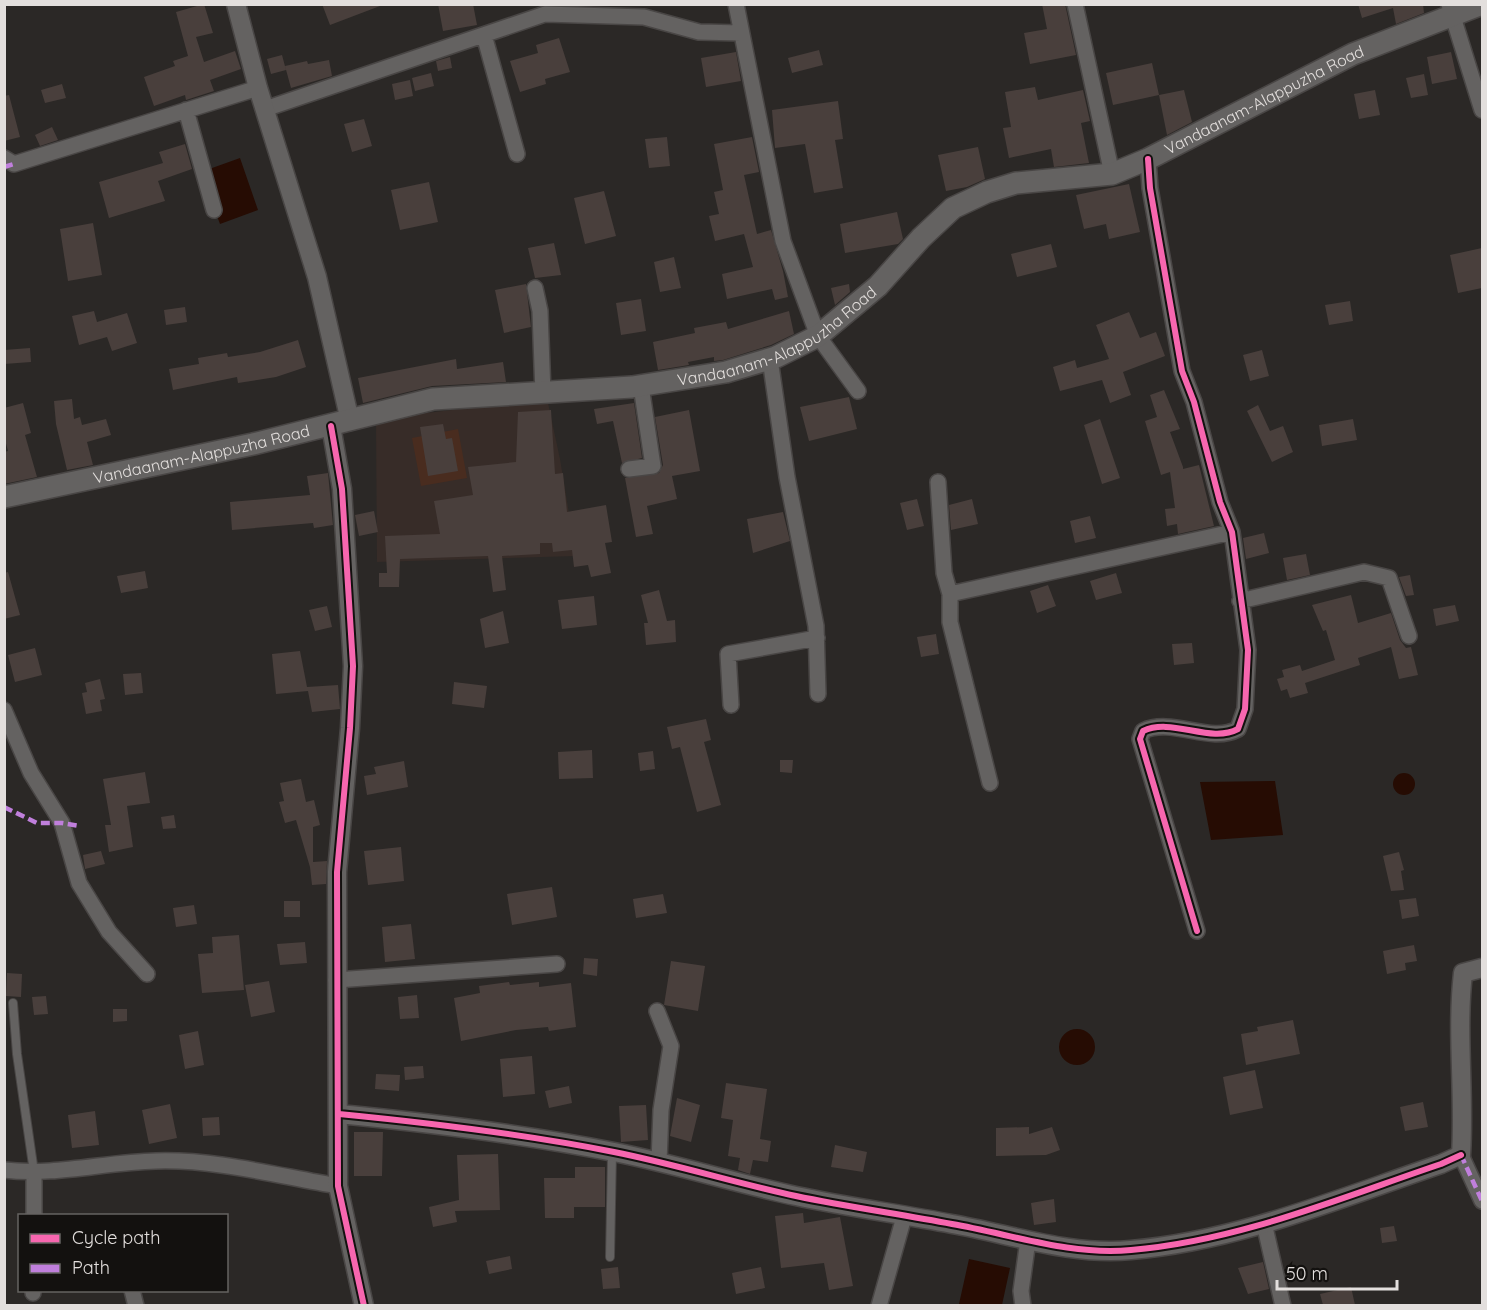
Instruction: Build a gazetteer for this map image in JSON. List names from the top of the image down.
{
  "streets": {
    "main road": ["Vandaanam-Alappuzha Road"]
  },
  "legend": ["Cycle path", "Path"],
  "scale_bar": "50 m"
}
